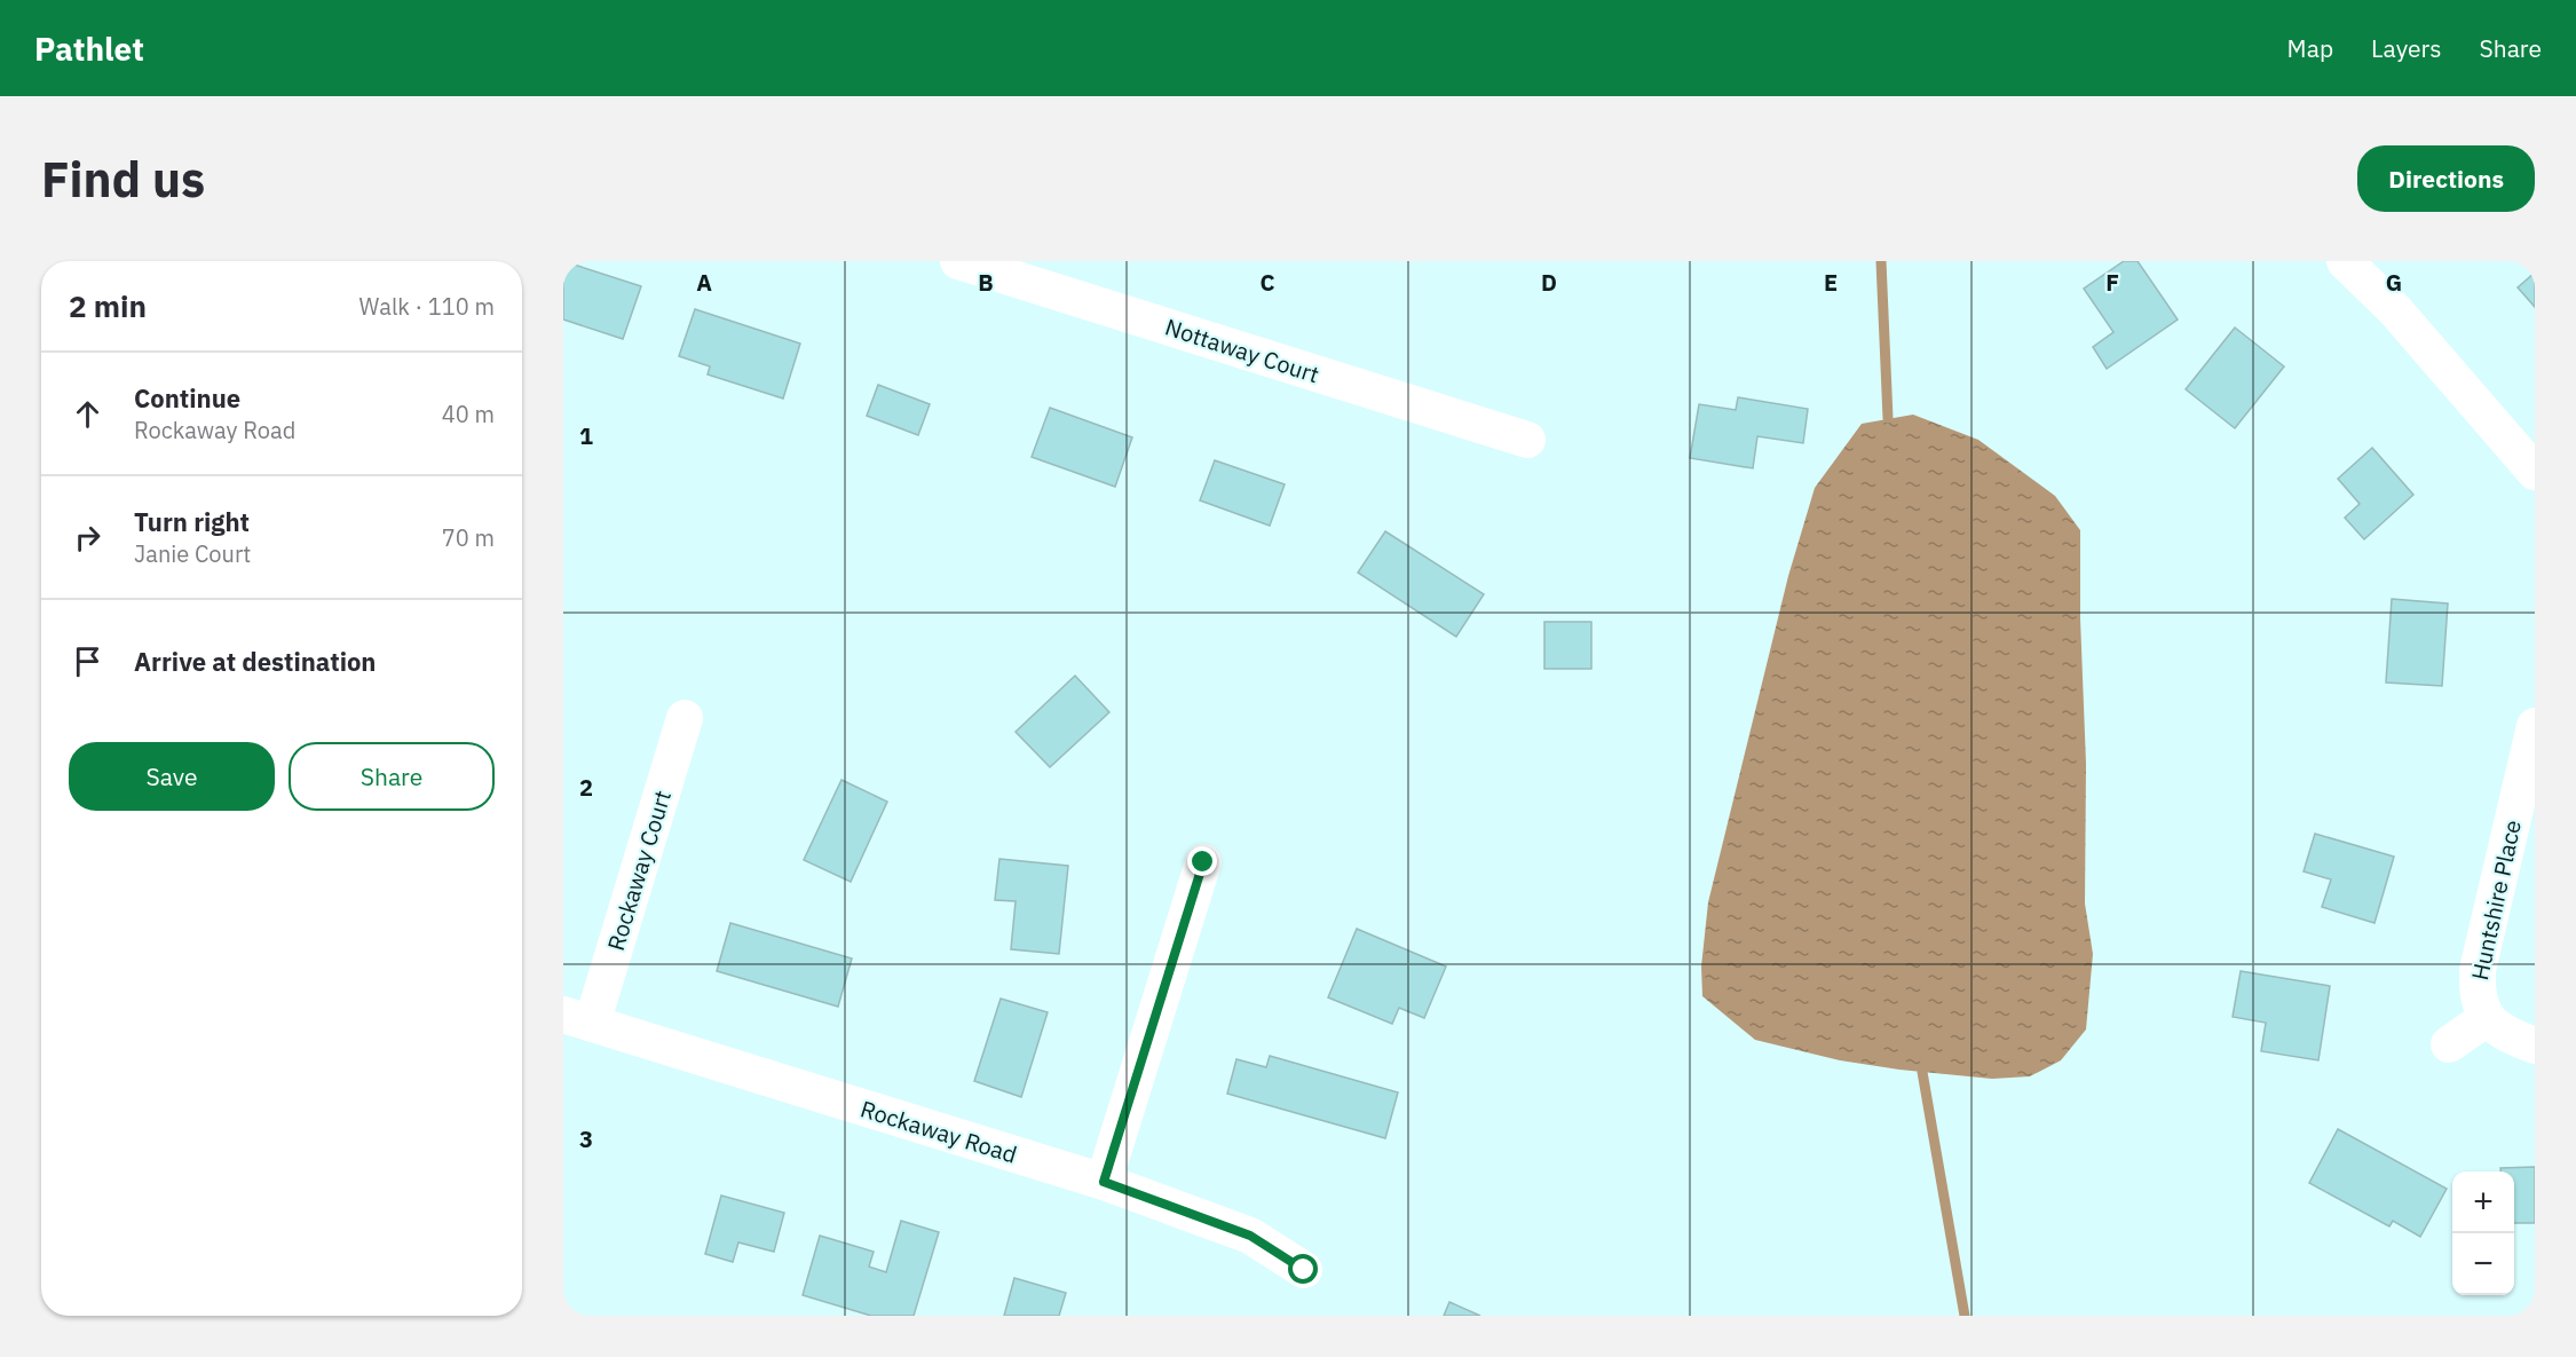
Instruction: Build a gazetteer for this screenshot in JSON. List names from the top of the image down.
{
  "streets": {
    "street": [
      "Nottaway Court",
      "Rockaway Court",
      "Huntshire Place",
      "Rockaway Road"
    ]
  },
  "crossings": [
    ["Rockaway Court", "Rockaway Road"]
  ],
  "page": {
    "header": "Pathlet",
    "nav": ["Map", "Layers", "Share"],
    "buttons": [
      "Directions",
      ["Save", "Share"]
    ],
    "title": "Find us",
    "heading": ["2 min", "Walk · 110 m"],
    "list": [
      ["Continue", "Rockaway Road", "40 m"],
      ["Turn right", "Janie Court", "70 m"],
      "Arrive at destination"
    ],
    "map_buttons": ["+", "−"]
  },
  "grid": {
    "columns": [
      "A",
      "B",
      "C",
      "D",
      "E",
      "F",
      "G"
    ],
    "rows": ["1", "2", "3"]
  }
}
